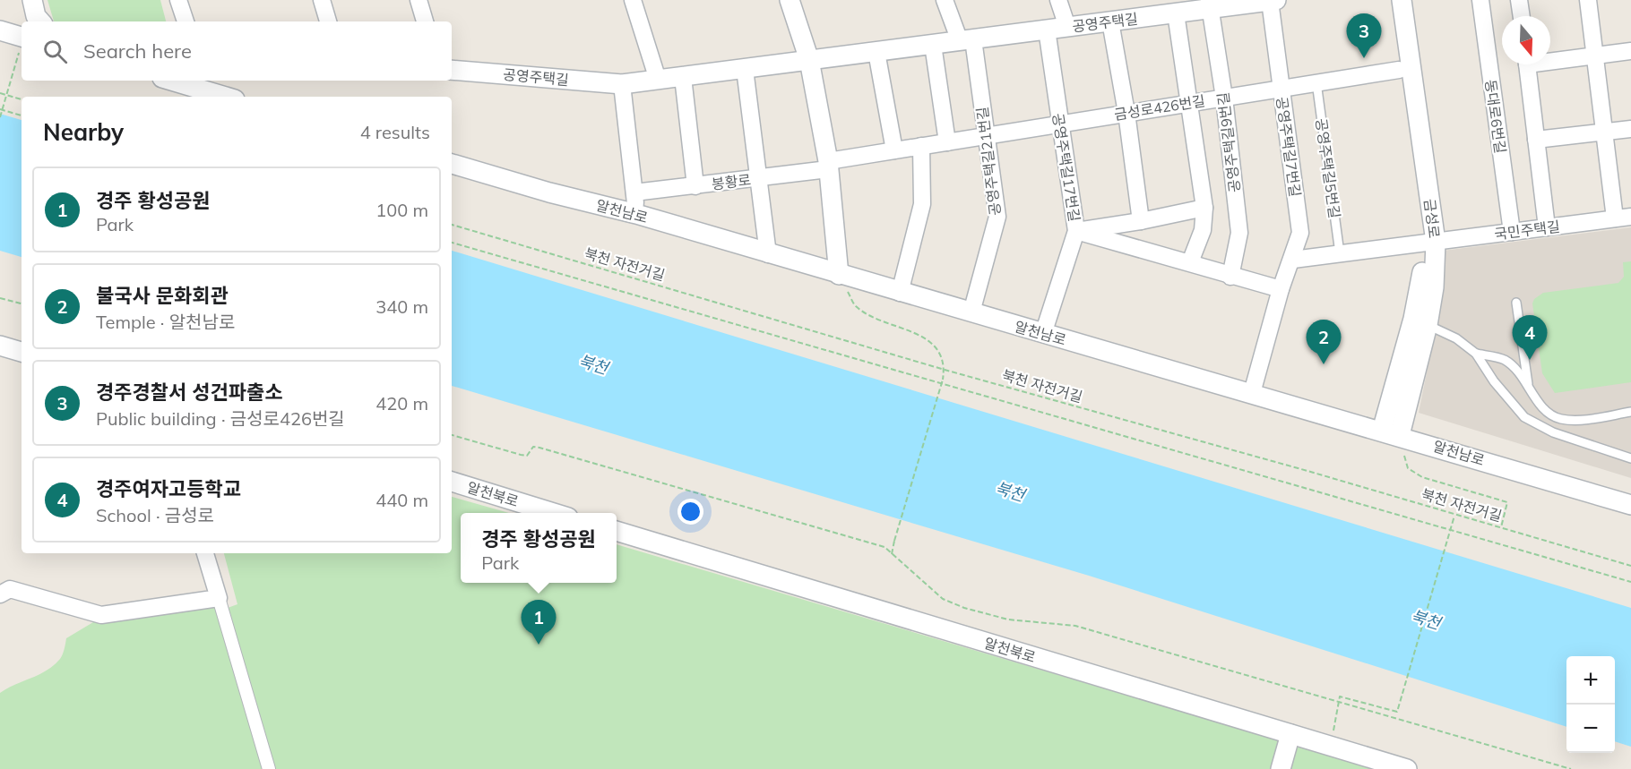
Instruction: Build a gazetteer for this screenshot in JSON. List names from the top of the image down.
{
  "streets": {
    "street": [
      "공영주택길",
      "금성로426번길",
      "동대로6번길",
      "공영주택길9번길",
      "공영주택길7번길",
      "공영주택길21번길",
      "공영주택길17번길",
      "봉황로",
      "알천남로",
      "금성로",
      "국민주택길",
      "알천북로"
    ],
    "lane": ["공영주택길5번길"],
    "path": ["북천 자전거길"]
  },
  "crossings": [
    ["공영주택길", "공영주택길9번길"],
    ["공영주택길", "공영주택길7번길"],
    ["공영주택길", "공영주택길21번길"],
    ["공영주택길", "공영주택길17번길"],
    ["금성로426번길", "공영주택길9번길"],
    ["금성로426번길", "공영주택길7번길"],
    ["금성로426번길", "공영주택길21번길"],
    ["금성로426번길", "공영주택길17번길"],
    ["금성로426번길", "공영주택길5번길"],
    ["금성로426번길", "봉황로"],
    ["금성로426번길", "금성로"],
    ["동대로6번길", "국민주택길"],
    ["공영주택길7번길", "알천남로"],
    ["공영주택길7번길", "금성로"],
    ["공영주택길21번길", "알천남로"],
    ["공영주택길17번길", "알천남로"],
    ["공영주택길5번길", "금성로"],
    ["알천남로", "금성로"],
    ["금성로", "국민주택길"]
  ],
  "water": ["북천"],
  "north": "bottom",
  "page": {
    "pins": [
      "3",
      "4",
      "2",
      "1"
    ],
    "search": "Search here",
    "heading": ["Nearby", "4 results"],
    "list": [
      {
        "mark": "1",
        "name": "경주 황성공원",
        "note": "Park",
        "value": "100 m"
      },
      {
        "mark": "2",
        "name": "불국사 문화회관",
        "note": "Temple · 알천남로",
        "value": "340 m"
      },
      {
        "mark": "3",
        "name": "경주경찰서 성건파출소",
        "note": "Public building · 금성로426번길",
        "value": "420 m"
      },
      {
        "mark": "4",
        "name": "경주여자고등학교",
        "note": "School · 금성로",
        "value": "440 m"
      }
    ],
    "popup": ["경주 황성공원", "Park"],
    "map_buttons": ["+", "−"]
  }
}
